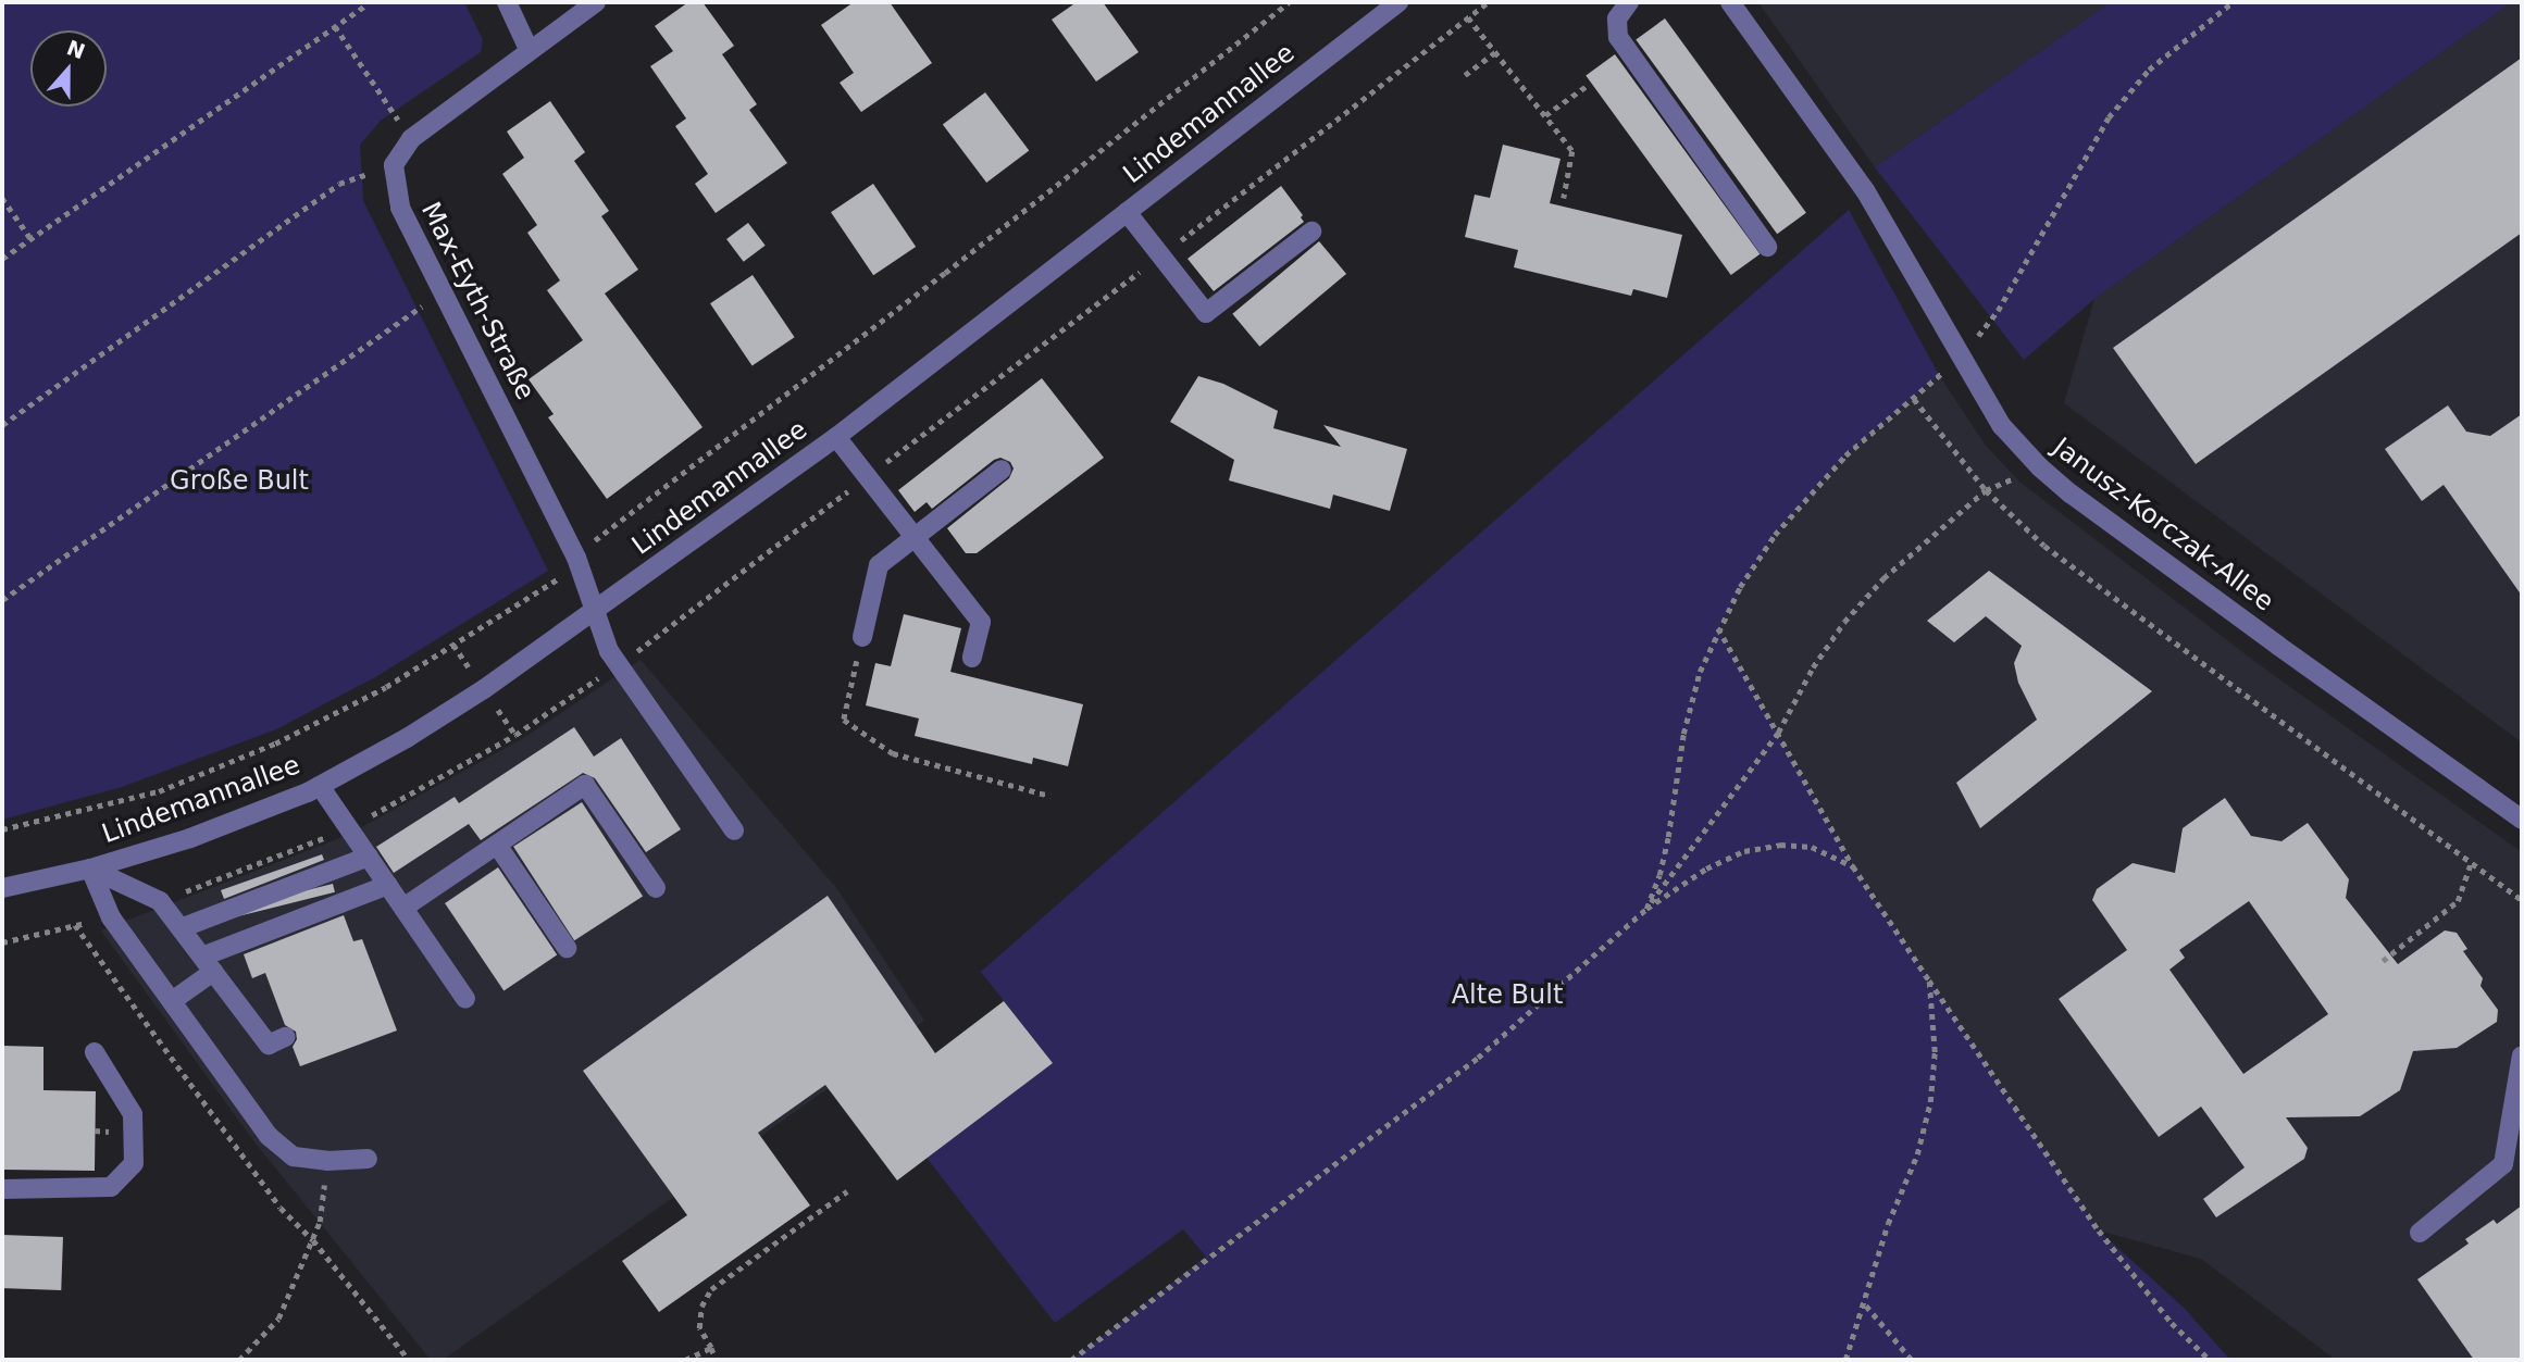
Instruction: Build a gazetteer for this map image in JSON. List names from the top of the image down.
{
  "streets": {
    "street": ["Lindemannallee", "Max-Eyth-Straße", "Janusz-Korczak-Allee"]
  },
  "crossings": [
    ["Lindemannallee", "Max-Eyth-Straße"]
  ],
  "parks": ["Große Bult", "Alte Bult"],
  "north": "top"
}
